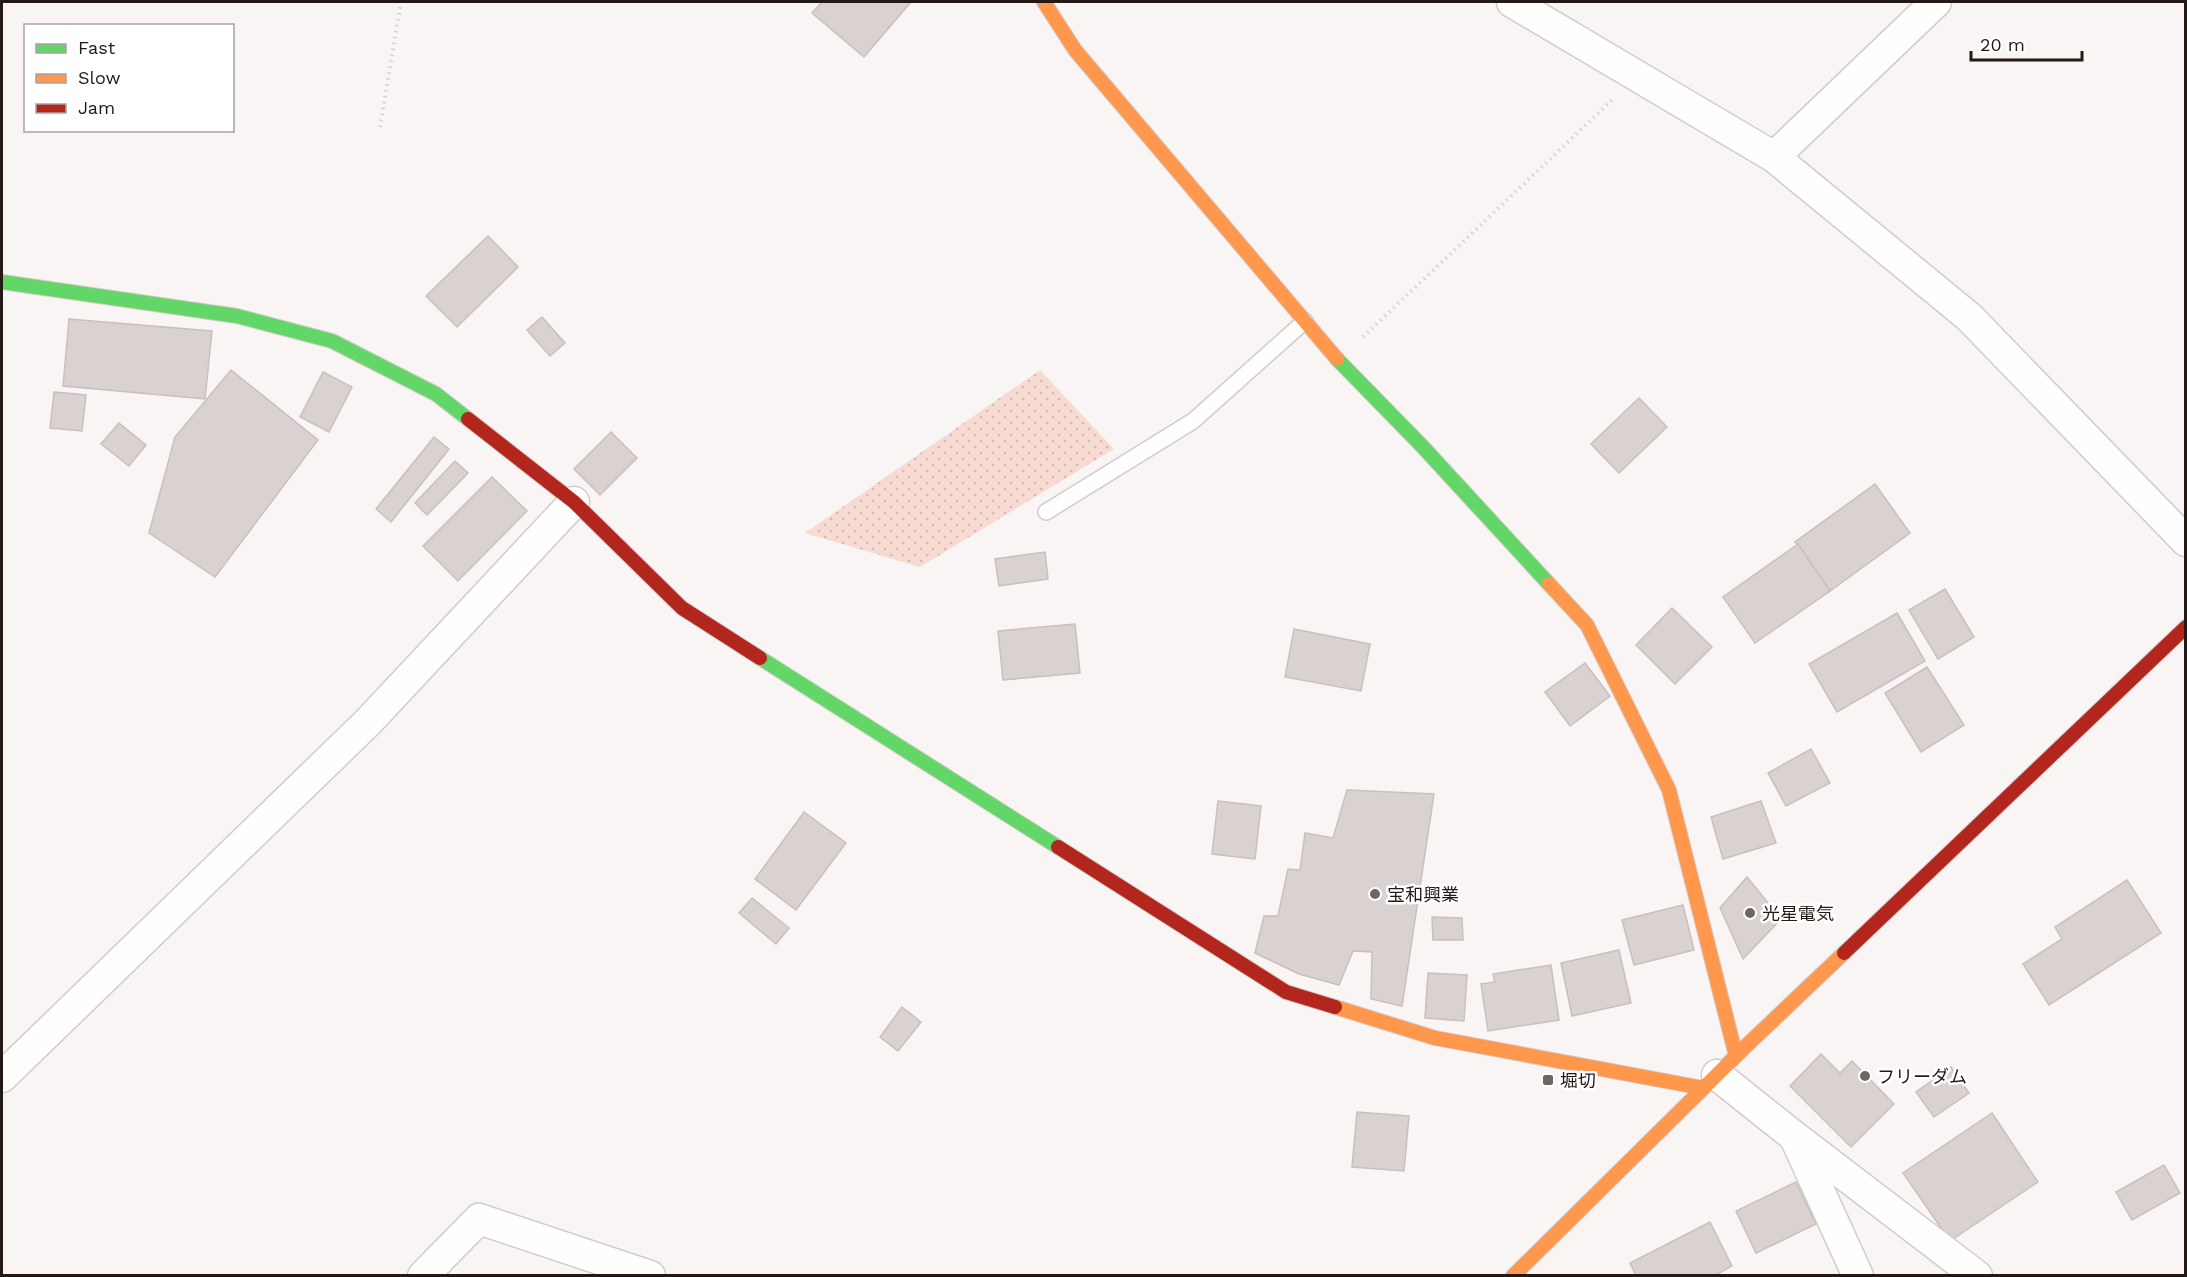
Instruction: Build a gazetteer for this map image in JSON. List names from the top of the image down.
{
  "places": {
    "other": ["宝和興業", "光星電気", "フリーダム"],
    "transit": ["堀切"]
  },
  "legend": ["Fast", "Slow", "Jam"],
  "scale_bar": "20 m"
}
